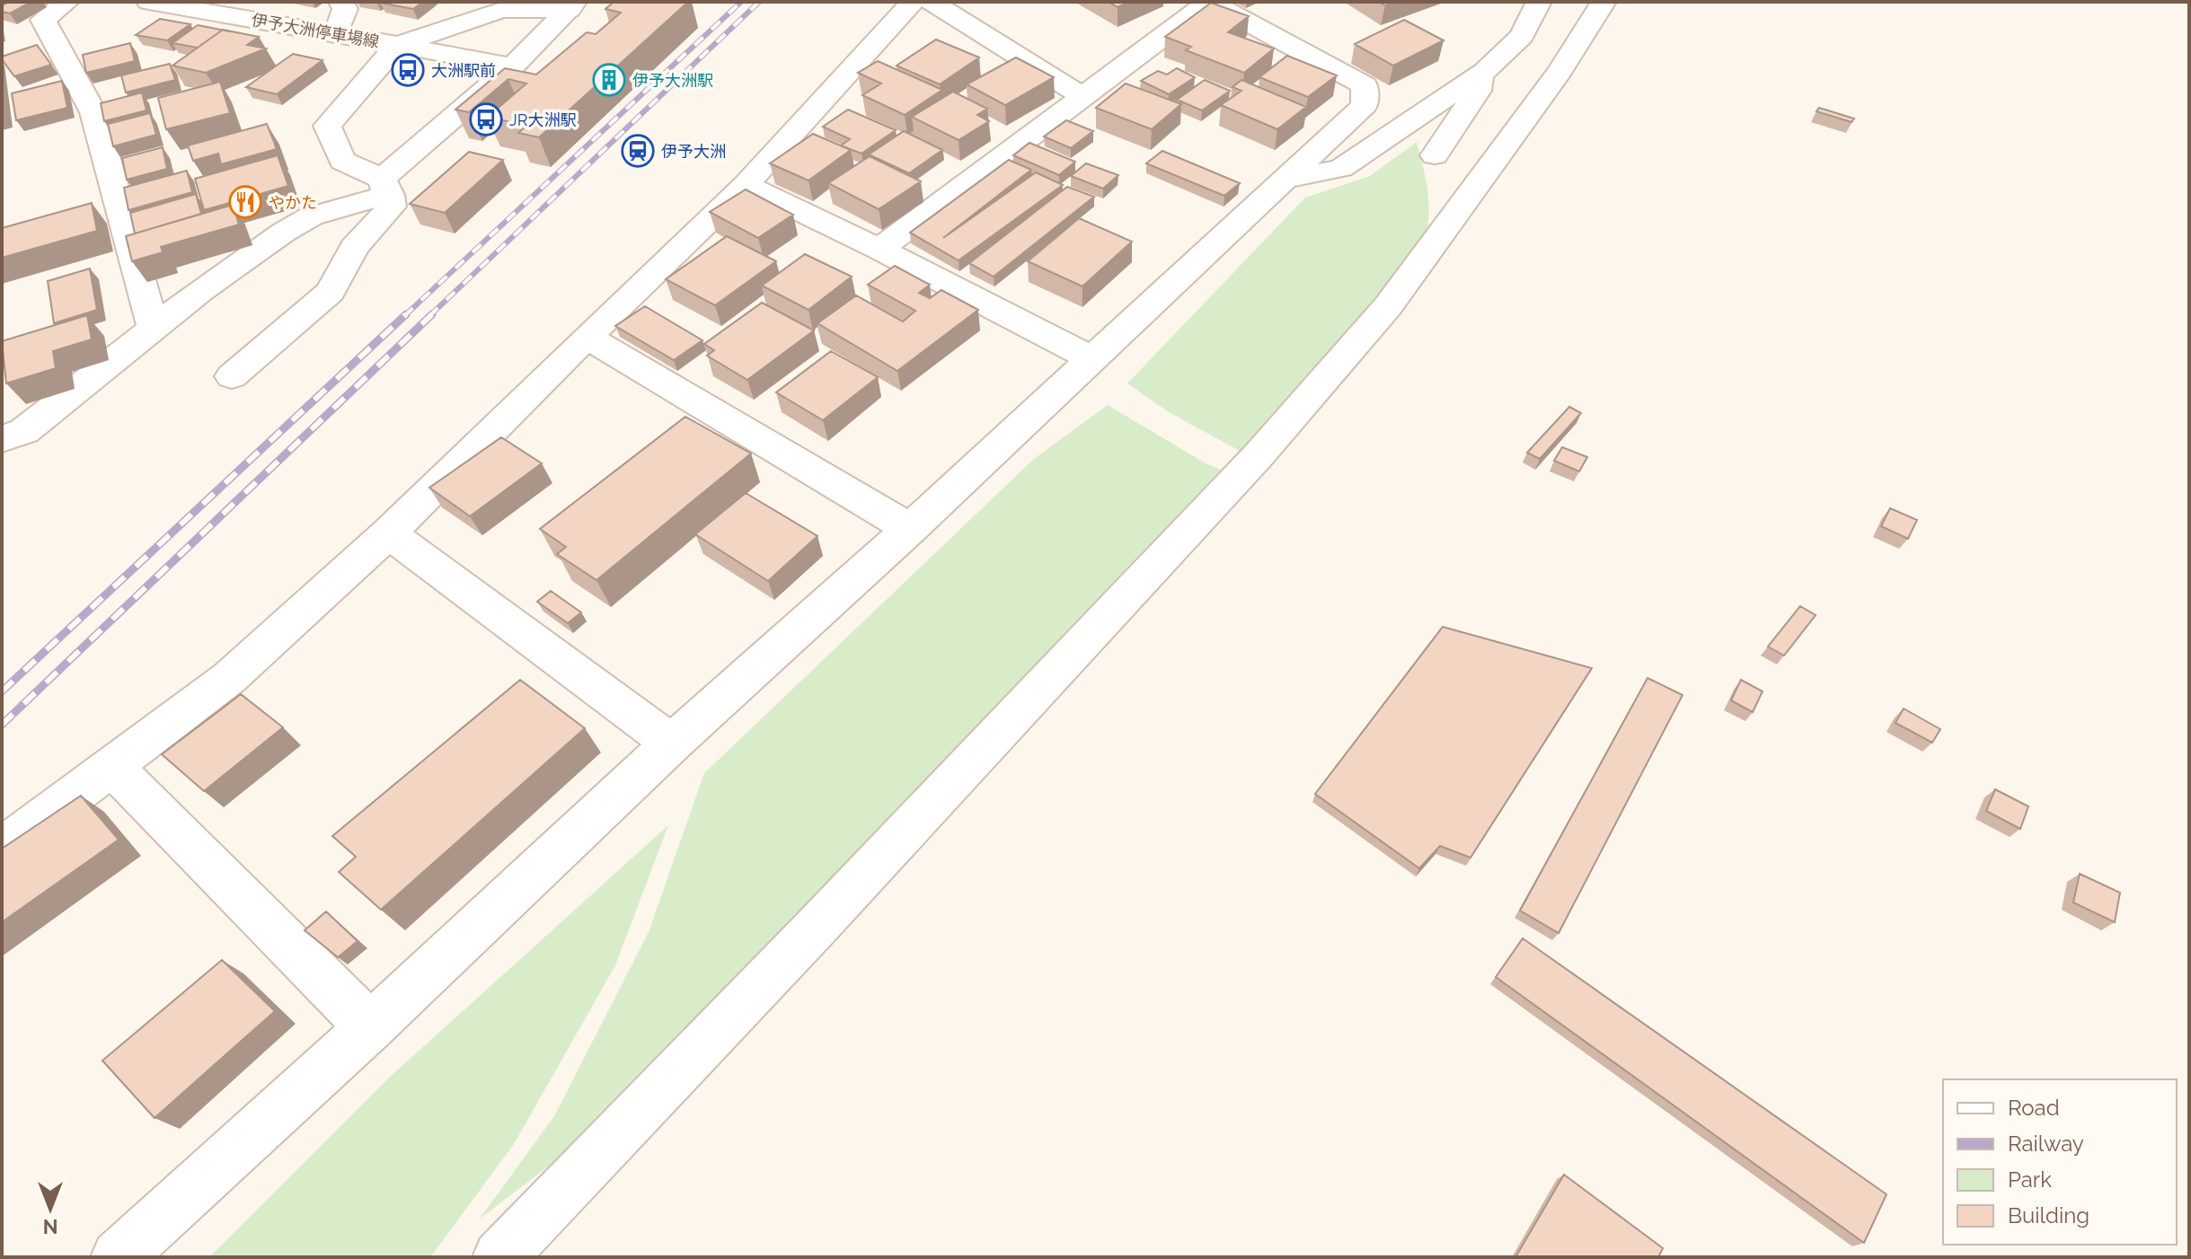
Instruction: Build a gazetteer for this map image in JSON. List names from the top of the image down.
{
  "streets": {
    "street": ["伊予大洲停車場線"]
  },
  "places": {
    "bus stop": ["大洲駅前", "JR大洲駅"],
    "building": ["伊予大洲駅"],
    "station": ["伊予大洲"],
    "restaurant": ["やかた"]
  },
  "legend": [
    "Road",
    "Railway",
    "Park",
    "Building"
  ],
  "north": "bottom"
}
